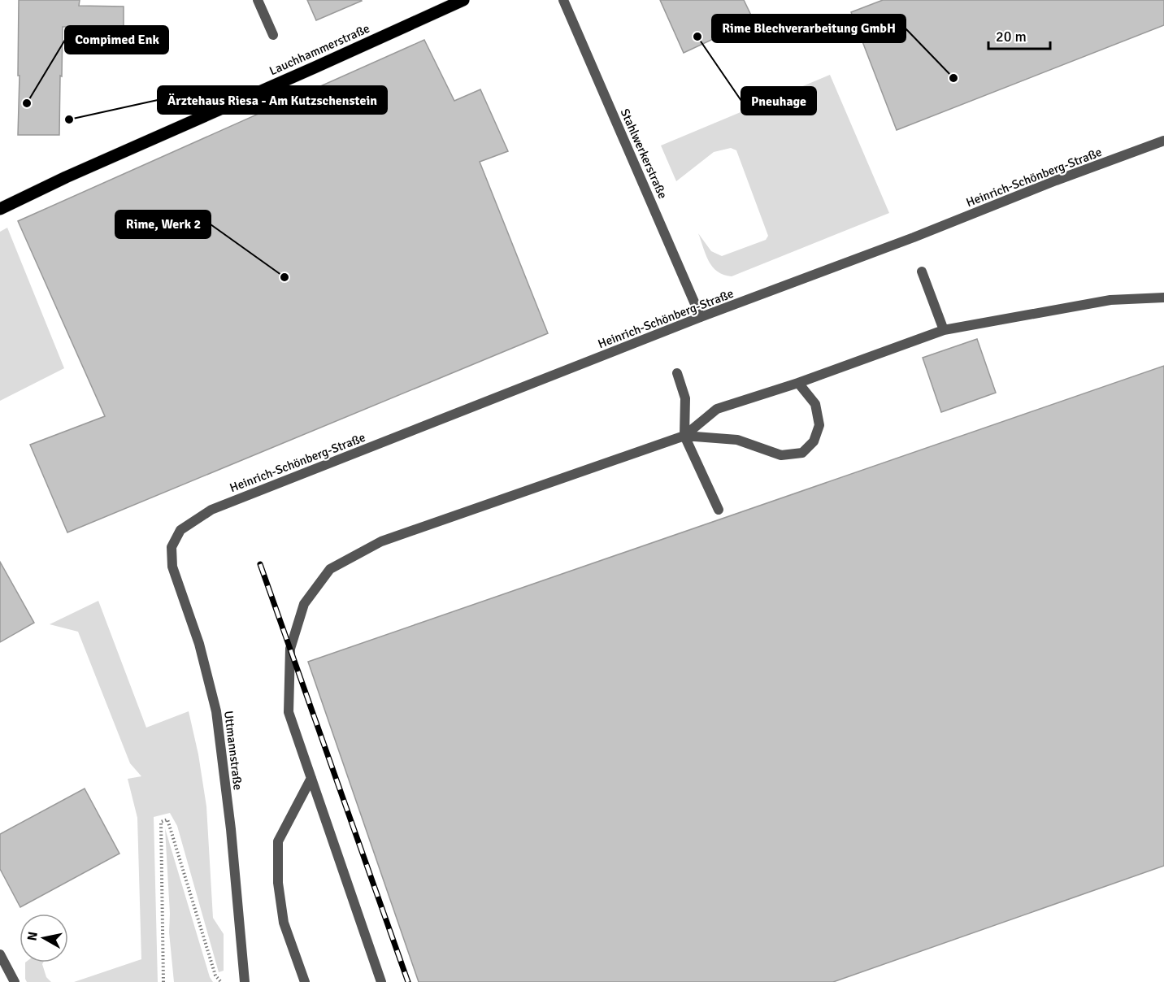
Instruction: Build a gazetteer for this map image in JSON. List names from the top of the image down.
{
  "streets": {
    "main road": ["Lauchhammerstraße"],
    "street": ["Stahlwerkerstraße", "Heinrich-Schönberg-Straße", "Uttmannstraße"]
  },
  "crossings": [
    ["Stahlwerkerstraße", "Heinrich-Schönberg-Straße"],
    ["Heinrich-Schönberg-Straße", "Uttmannstraße"]
  ],
  "places": [
    "Pneuhage",
    "Rime Blechverarbeitung GmbH",
    "Compimed Enk",
    "Ärztehaus Riesa - Am Kutzschenstein",
    "Rime, Werk 2"
  ],
  "scale_bar": "20 m",
  "north": "left"
}
